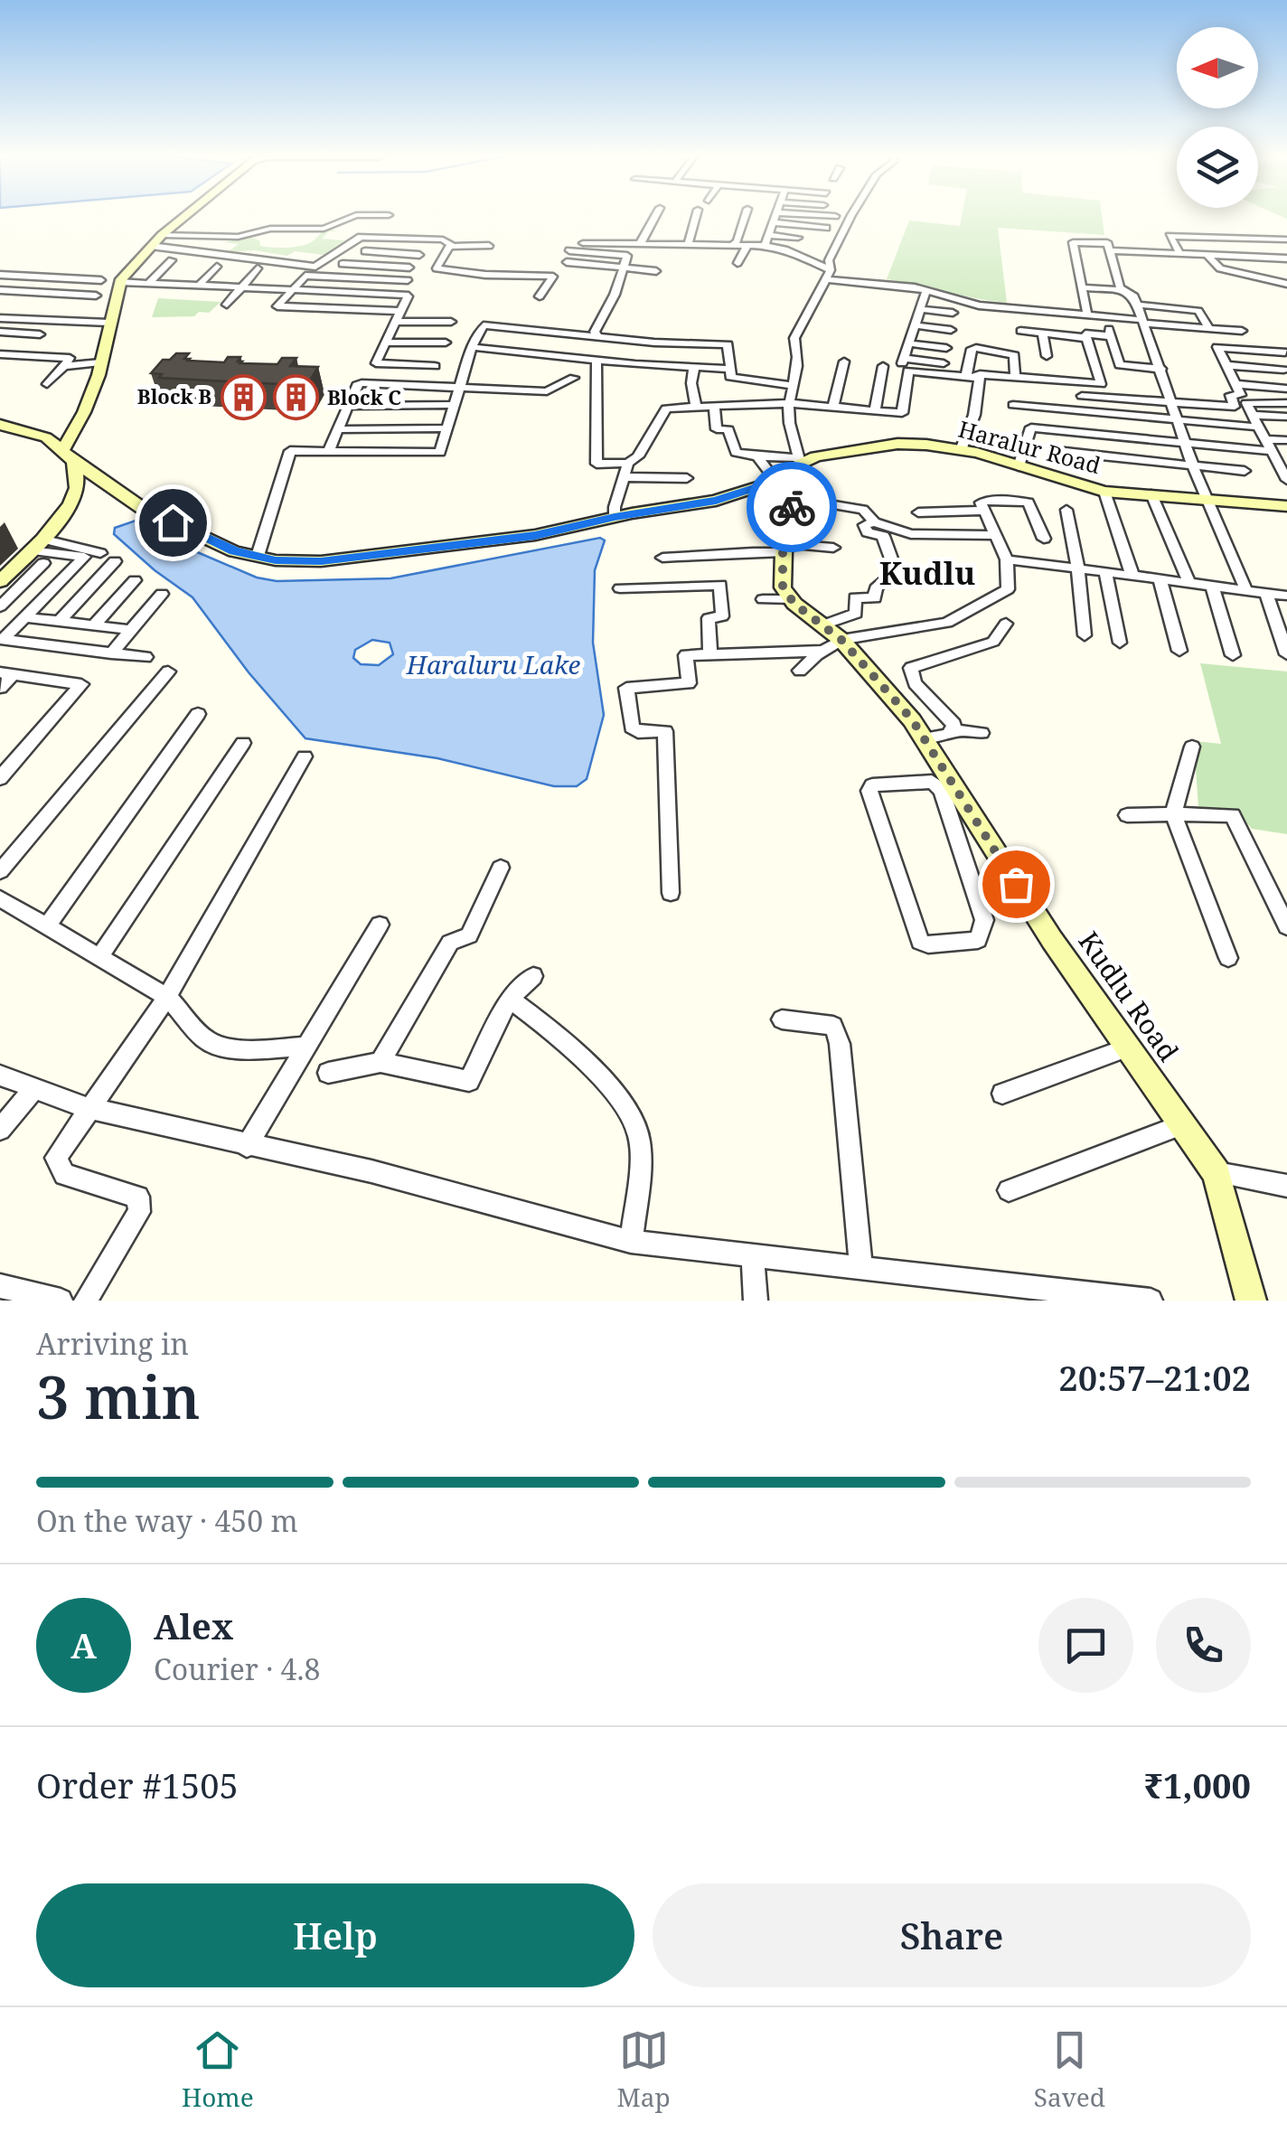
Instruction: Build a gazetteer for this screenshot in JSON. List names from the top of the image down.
{
  "streets": {
    "street": ["Haralur Road", "Kudlu Road"]
  },
  "districts": ["Kudlu"],
  "water": ["Haraluru Lake"],
  "places": {
    "building": ["Block B", "Block C"]
  },
  "north": "left",
  "page": {
    "heading": ["3 min", "Arriving in", "20:57–21:02"],
    "panel": [
      "Alex",
      "Courier · 4.8",
      "Order #1505",
      "₹1,000"
    ],
    "bar": "On the way · 450 m",
    "round": "A",
    "buttons": ["Help", "Share"],
    "tabs": ["Home", "Map", "Saved"]
  }
}
